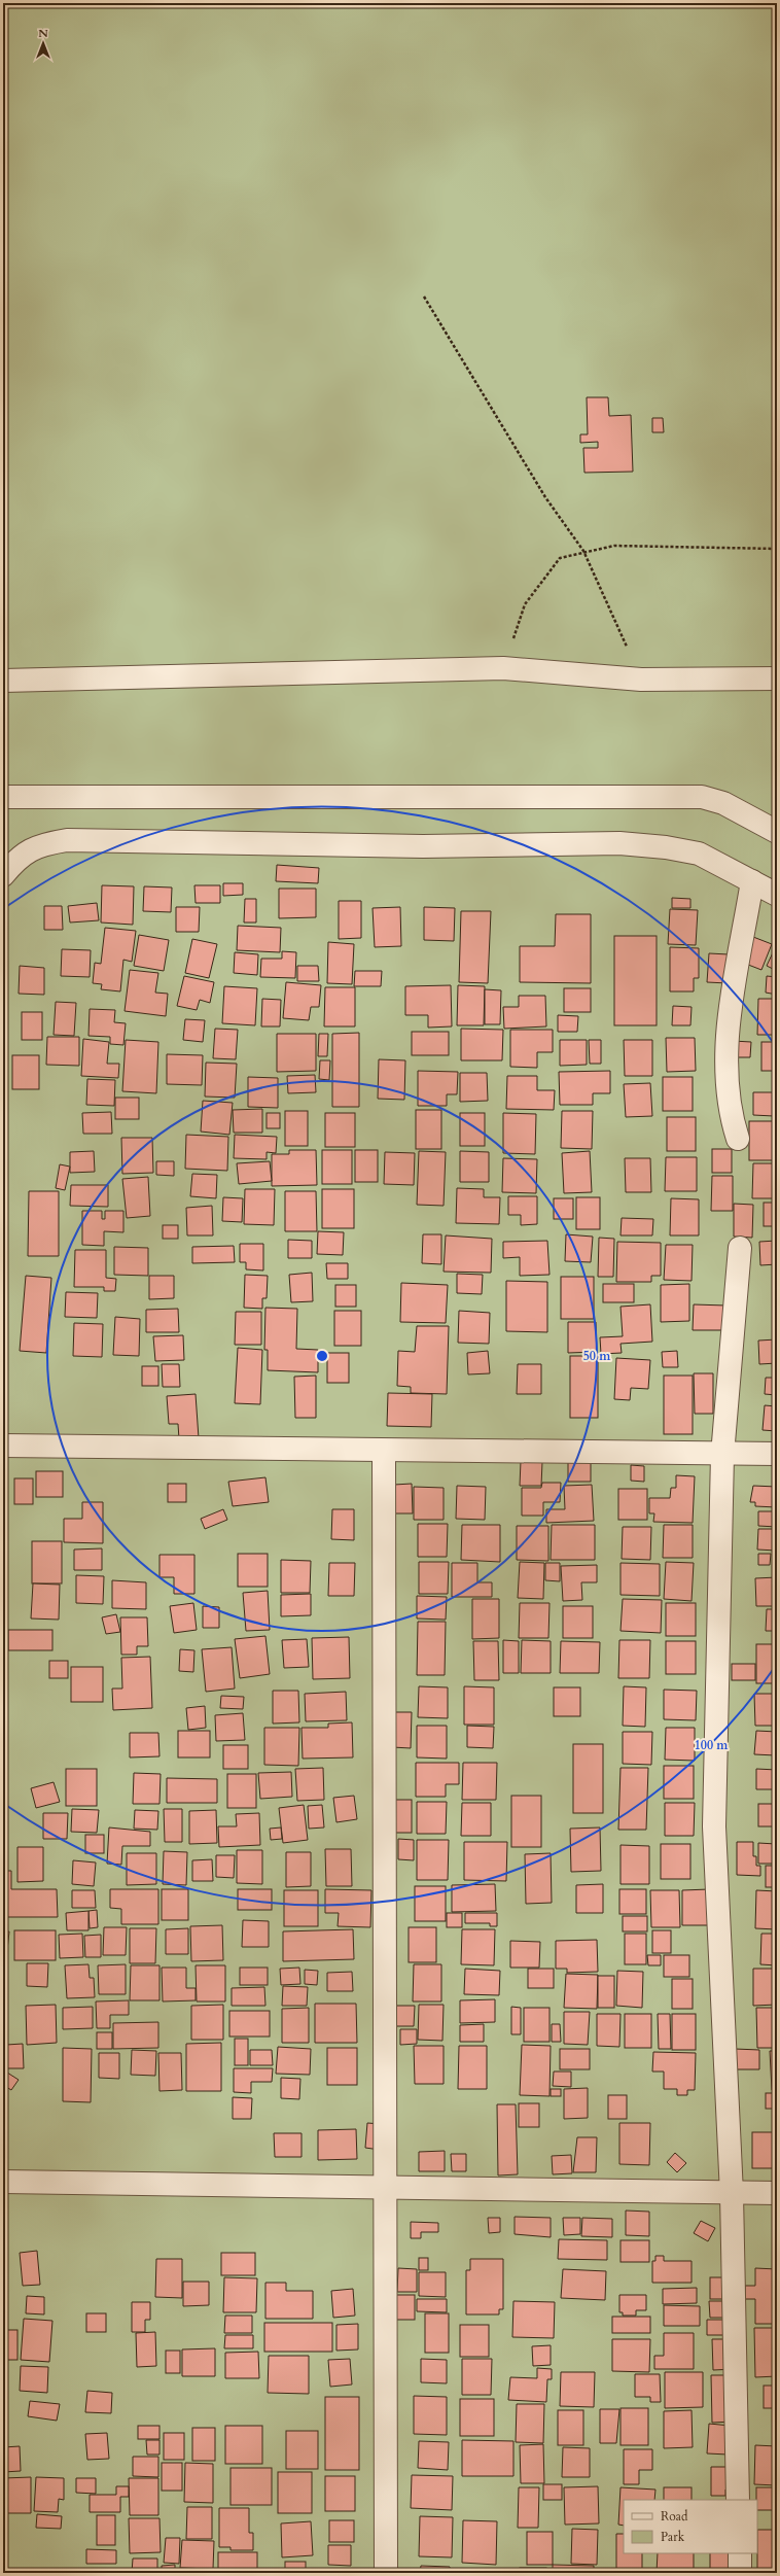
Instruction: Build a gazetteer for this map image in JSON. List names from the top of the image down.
{
  "legend": ["Road", "Park"],
  "north": "top",
  "rings": ["50 m", "100 m"]
}
